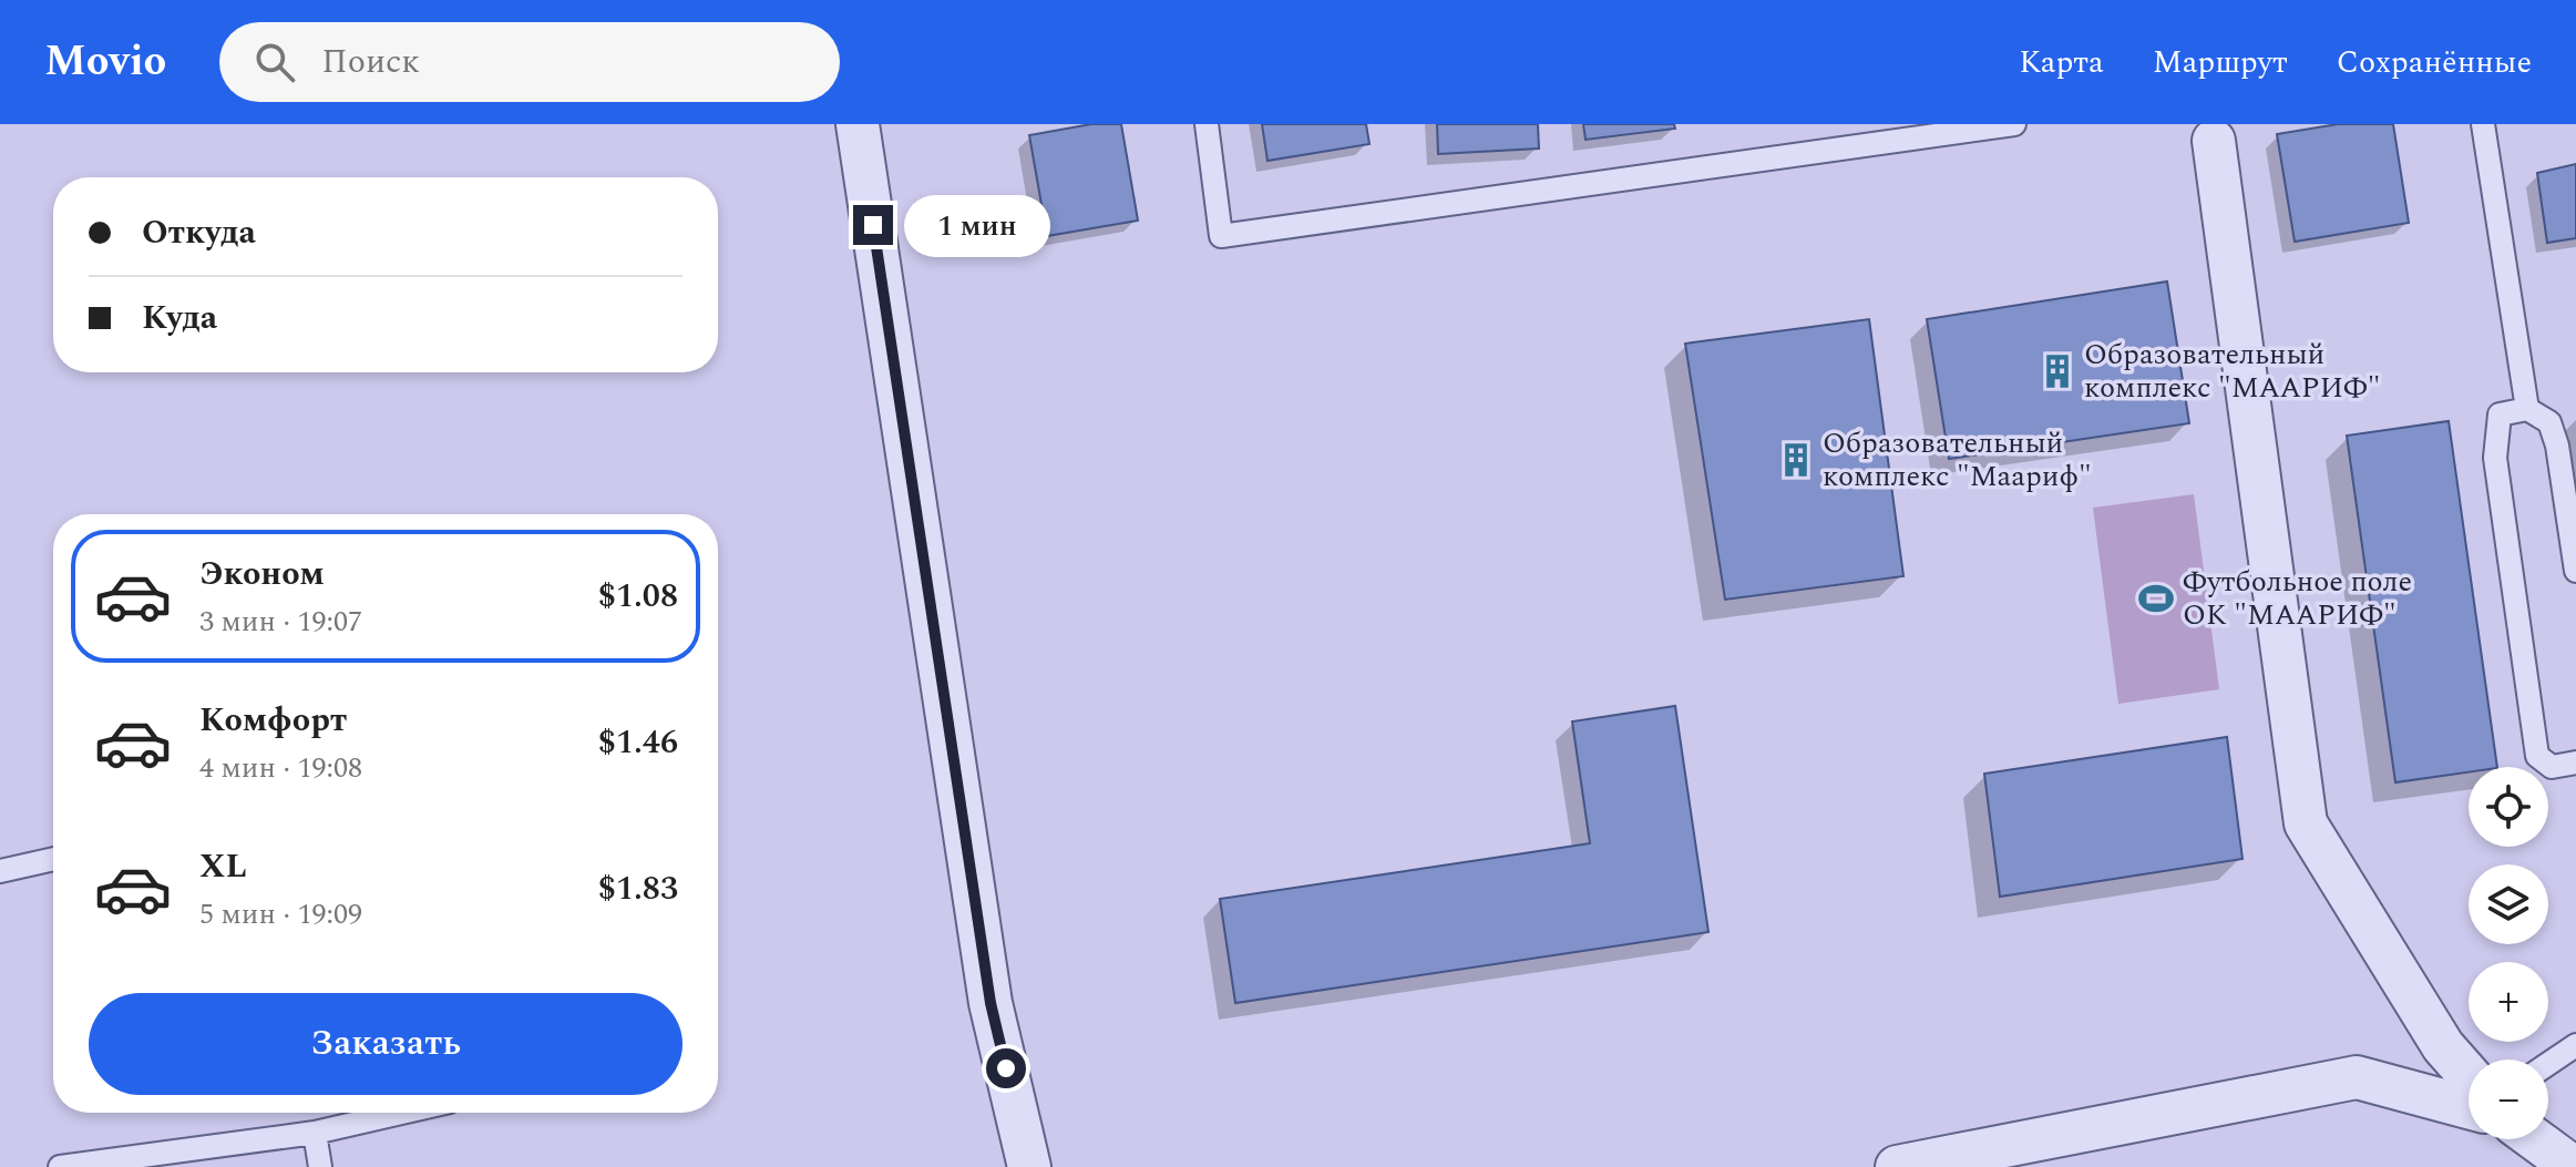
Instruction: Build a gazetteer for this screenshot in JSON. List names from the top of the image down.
{
  "places": {
    "building": ["Образовательный комплекс \"МААРИФ\"", "Образовательный комплекс \"Маариф\""],
    "sports": ["Футбольное поле ОК \"МААРИФ\""]
  },
  "page": {
    "header": "Movio",
    "search": "Поиск",
    "nav": ["Карта", "Маршрут", "Сохранённые"],
    "banner": ["Откуда", "Куда"],
    "bubble": "1 мин",
    "list": [
      {
        "name": "Эконом",
        "note": "3 мин · 19:07",
        "value": "$1.08"
      },
      {
        "name": "Комфорт",
        "note": "4 мин · 19:08",
        "value": "$1.46"
      },
      {
        "name": "XL",
        "note": "5 мин · 19:09",
        "value": "$1.83"
      }
    ],
    "map_buttons": ["+", "−"],
    "buttons": "Заказать"
  }
}
